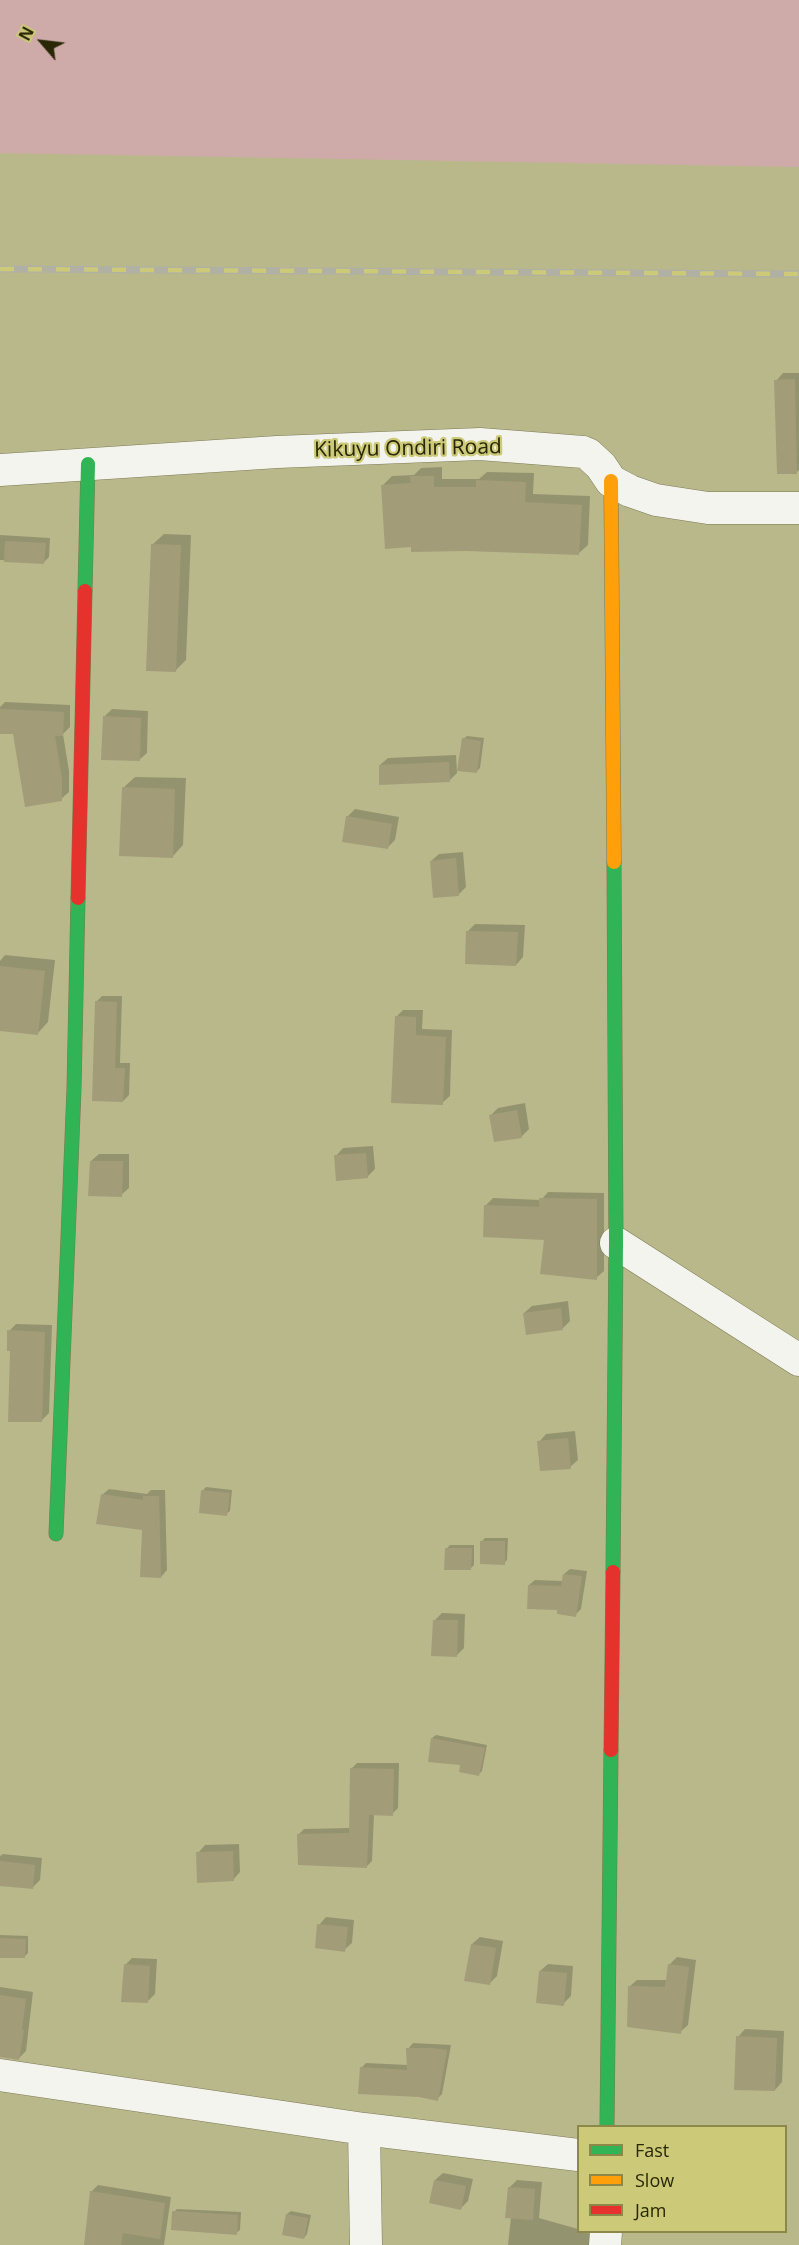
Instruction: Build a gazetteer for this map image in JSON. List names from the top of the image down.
{
  "streets": {
    "street": ["Kikuyu Ondiri Road"]
  },
  "legend": ["Fast", "Slow", "Jam"],
  "north": "top left"
}
